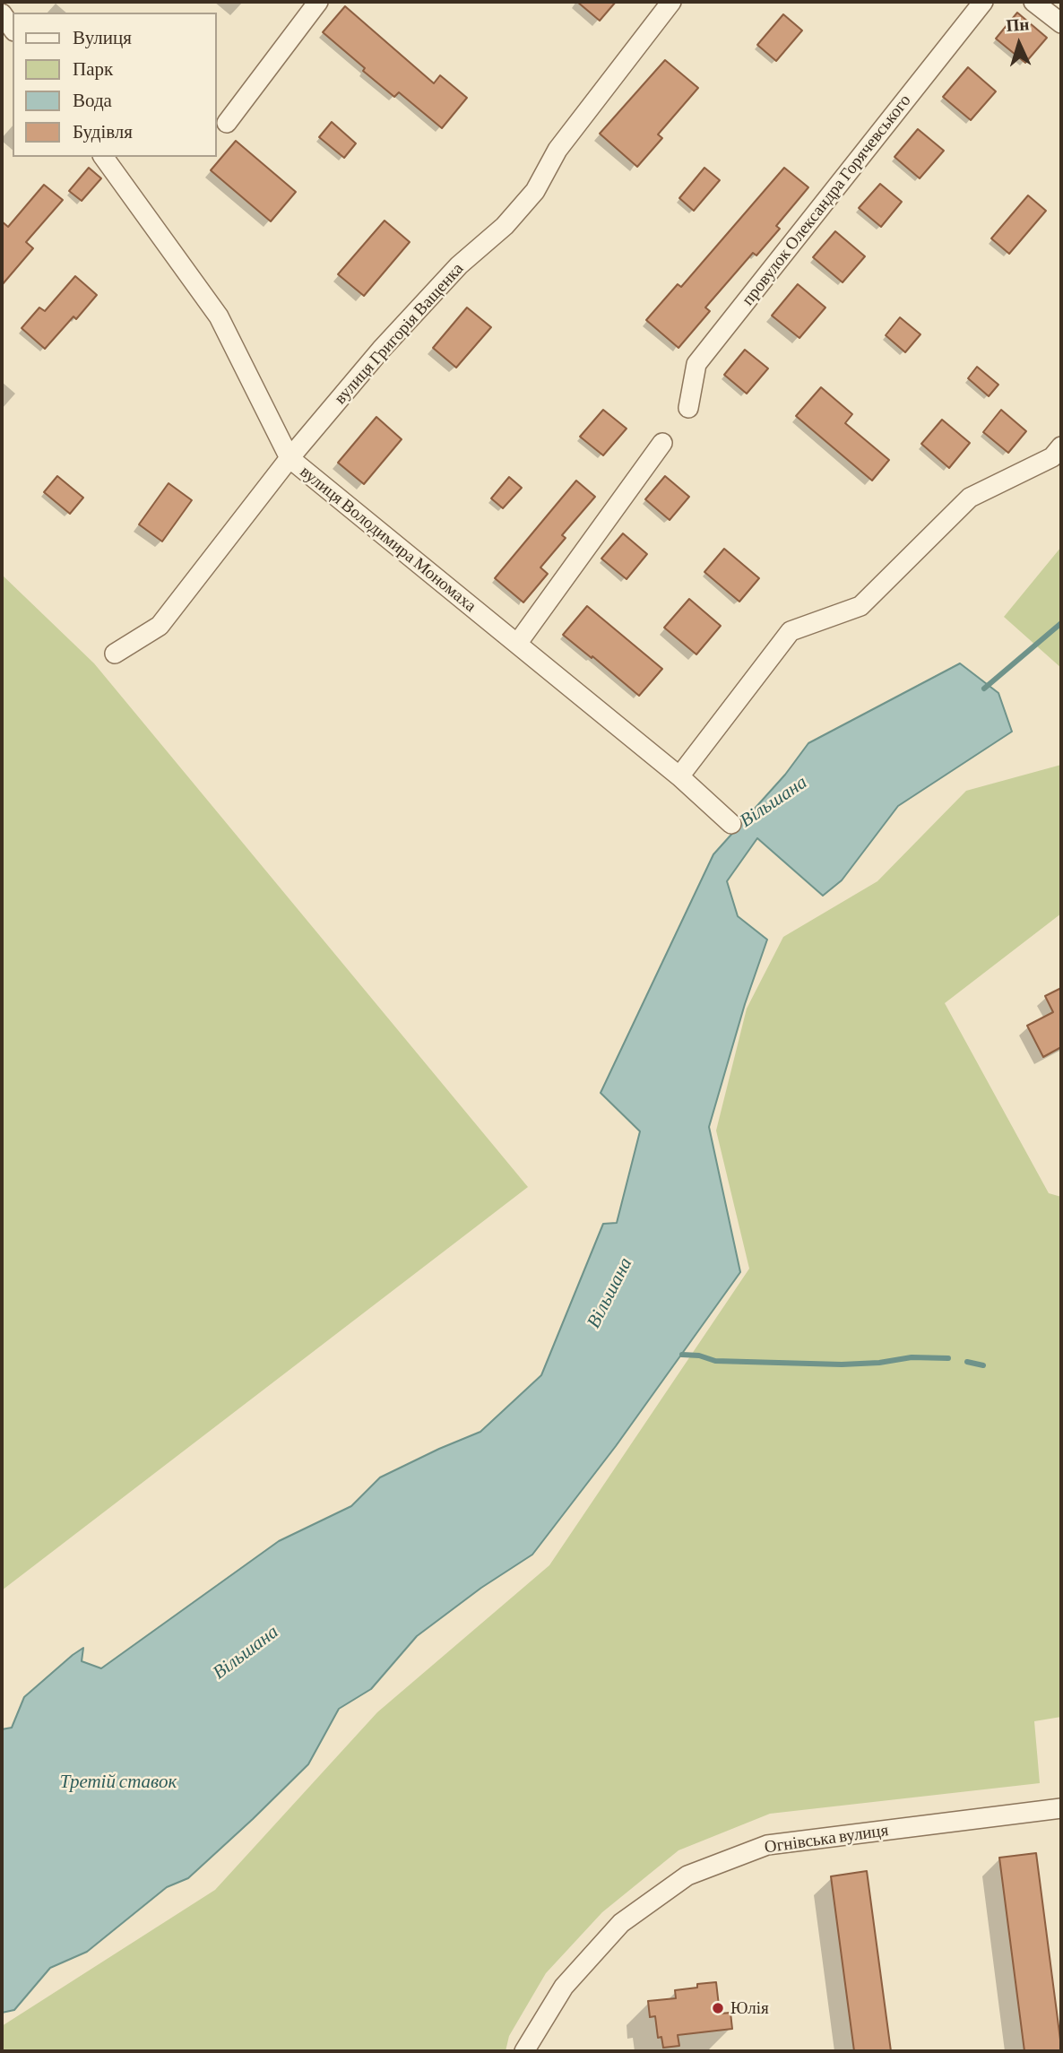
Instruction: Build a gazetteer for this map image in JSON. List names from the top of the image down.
{
  "streets": {
    "street": [
      "провулок Олександра Горячевського",
      "вулиця Григорія Ващенка",
      "вулиця Володимира Мономаха",
      "Огнівська вулиця"
    ]
  },
  "crossings": [
    ["вулиця Григорія Ващенка", "вулиця Володимира Мономаха"]
  ],
  "water": ["Вільшана", "Третій ставок"],
  "places": ["Юлія"],
  "legend": [
    "Вулиця",
    "Парк",
    "Вода",
    "Будівля"
  ],
  "north": "top"
}
